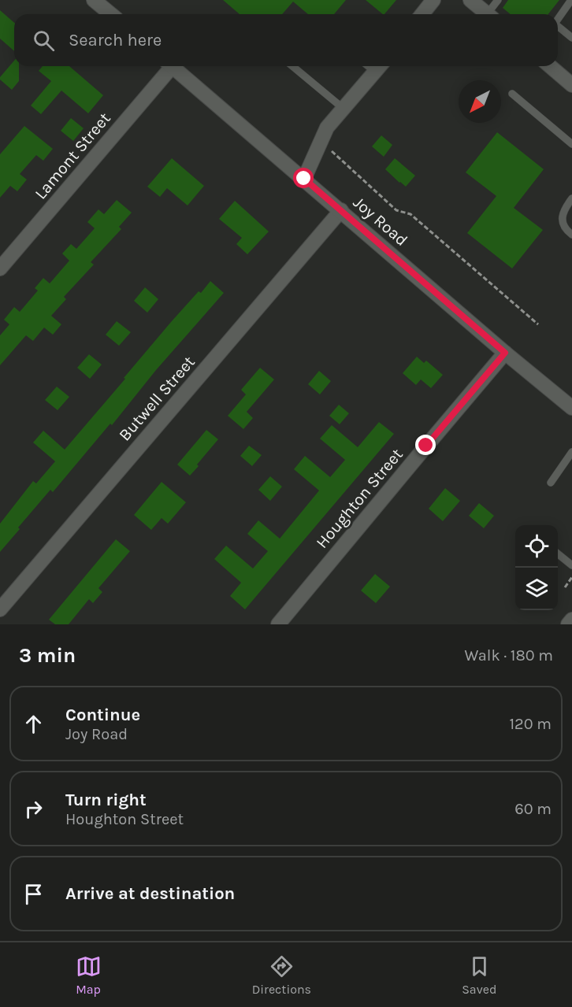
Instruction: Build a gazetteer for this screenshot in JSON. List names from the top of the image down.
{
  "streets": {
    "street": [
      "Lamont Street",
      "Joy Road",
      "Butwell Street",
      "Houghton Street"
    ]
  },
  "crossings": [
    ["Joy Road", "Butwell Street"],
    ["Joy Road", "Houghton Street"]
  ],
  "north": "bottom left",
  "page": {
    "search": "Search here",
    "heading": ["3 min", "Walk · 180 m"],
    "list": [
      ["Continue", "Joy Road", "120 m"],
      ["Turn right", "Houghton Street", "60 m"],
      "Arrive at destination"
    ],
    "nav": ["Map", "Directions", "Saved"]
  }
}
